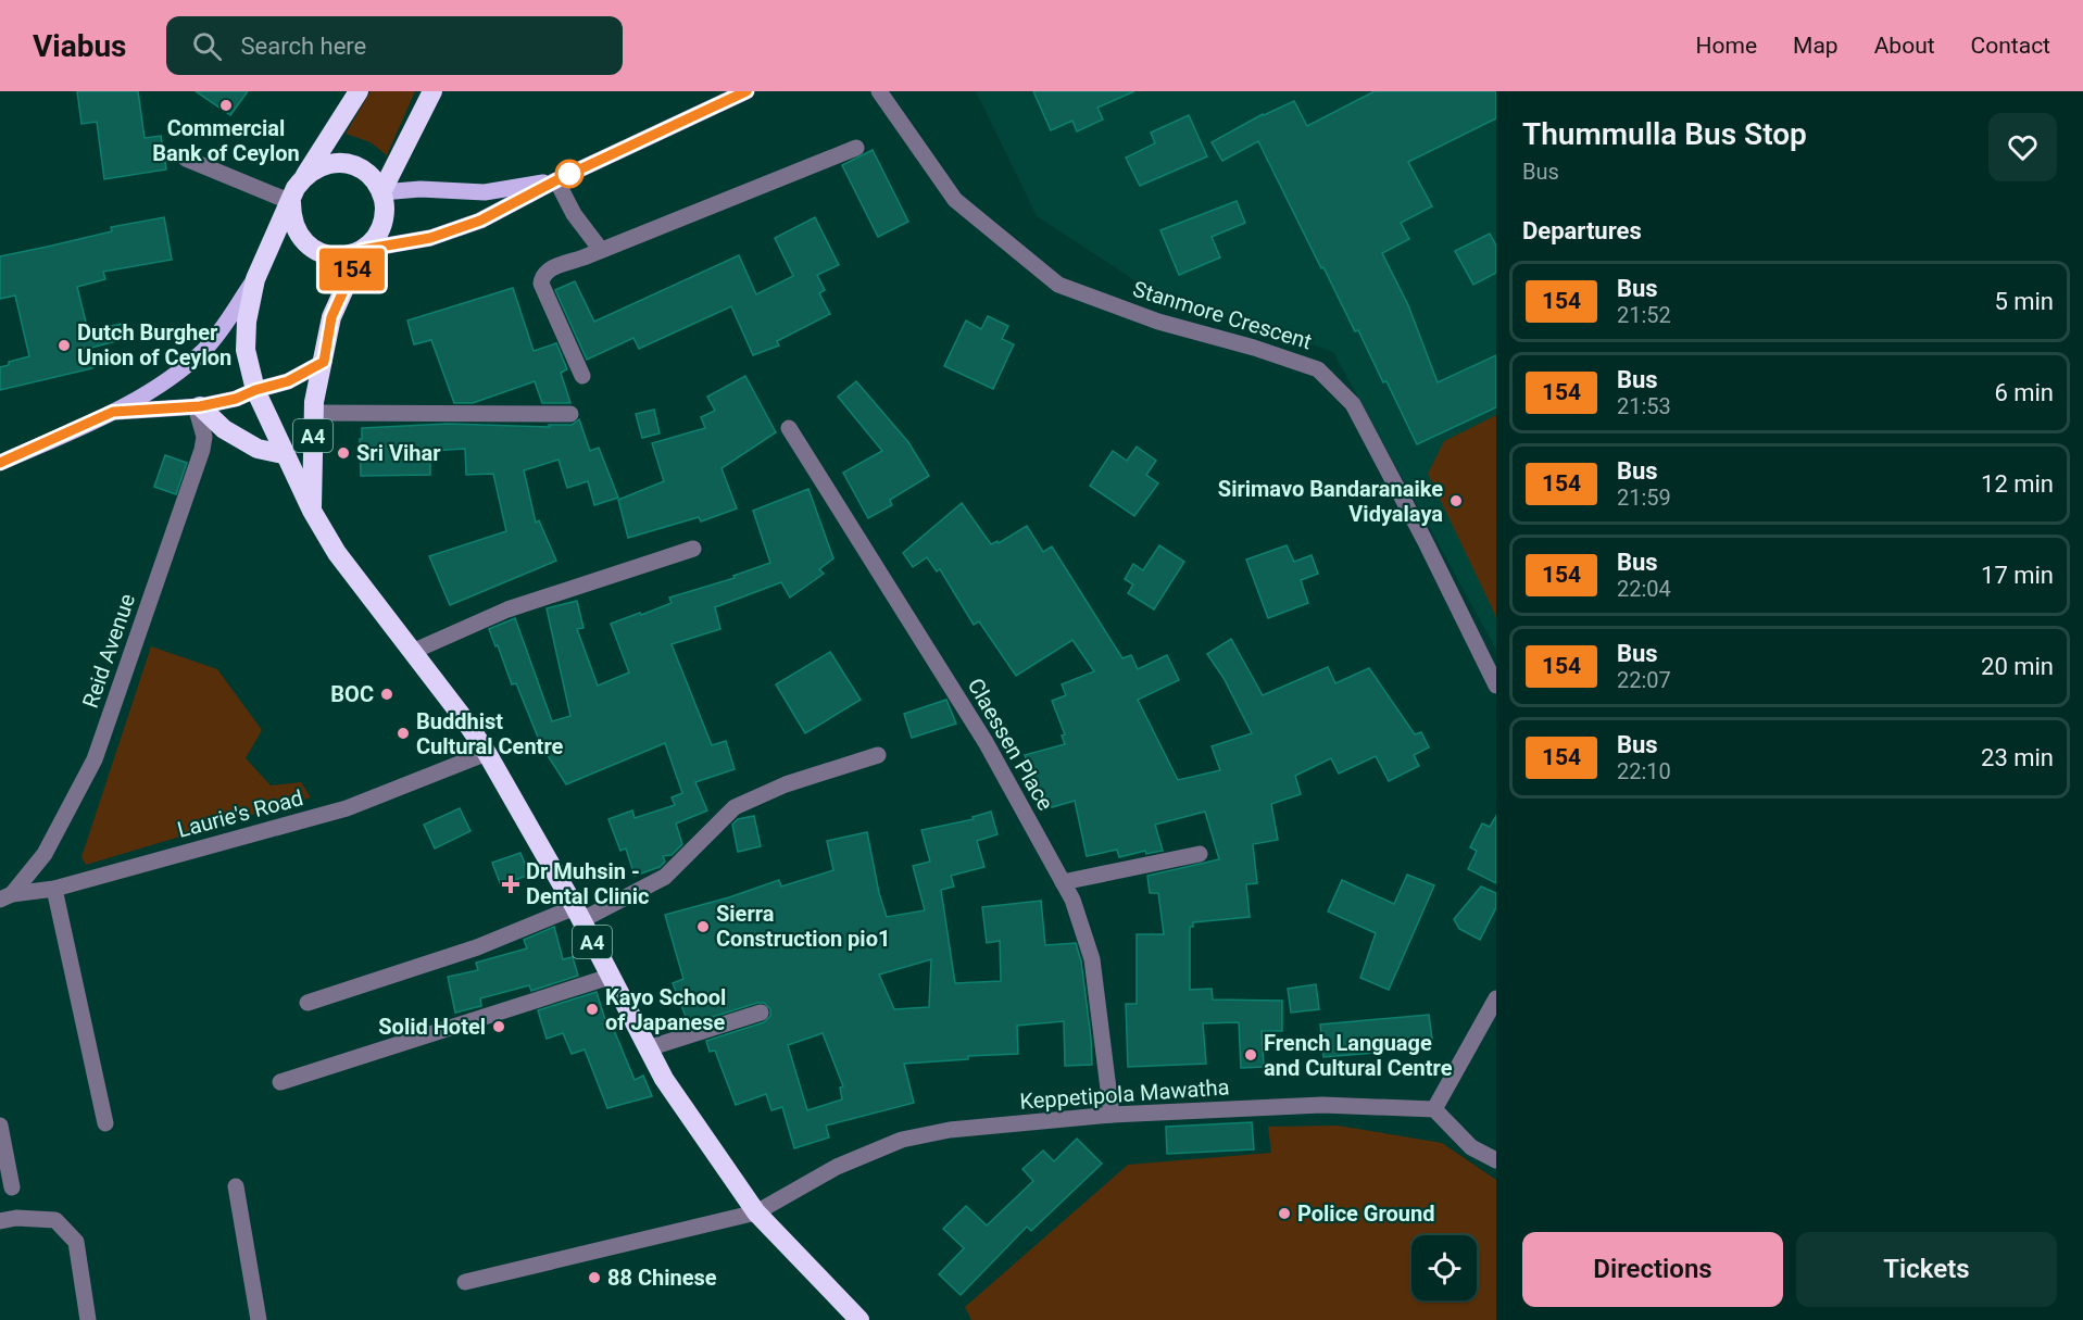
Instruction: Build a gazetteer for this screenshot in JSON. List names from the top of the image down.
{
  "streets": {
    "highway": ["A4"],
    "street": [
      "Stanmore Crescent",
      "Reid Avenue",
      "Claessen Place",
      "Laurie's Road",
      "Keppetipola Mawatha"
    ]
  },
  "crossings": [
    ["A4", "Laurie's Road"],
    ["A4", "Keppetipola Mawatha"],
    ["Reid Avenue", "Laurie's Road"],
    ["Claessen Place", "Keppetipola Mawatha"]
  ],
  "places": {
    "other": [
      "Commercial Bank of Ceylon",
      "Dutch Burgher Union of Ceylon",
      "Sri Vihar",
      "Sirimavo Bandaranaike Vidyalaya",
      "BOC",
      "Buddhist Cultural Centre",
      "Sierra Construction pio1",
      "Kayo School of Japanese",
      "Solid Hotel",
      "French Language and Cultural Centre",
      "Police Ground",
      "88 Chinese"
    ],
    "health": ["Dr Muhsin - Dental Clinic"]
  },
  "lines": ["bus line 154"],
  "page": {
    "header": "Viabus",
    "search": "Search here",
    "nav": [
      "Home",
      "Map",
      "About",
      "Contact"
    ],
    "on_map": "154",
    "heading": [
      ["Thummulla Bus Stop", "Bus"],
      "Departures"
    ],
    "list": [
      {
        "mark": "154",
        "name": "Bus",
        "note": "21:52",
        "value": "5 min"
      },
      {
        "mark": "154",
        "name": "Bus",
        "note": "21:53",
        "value": "6 min"
      },
      {
        "mark": "154",
        "name": "Bus",
        "note": "21:59",
        "value": "12 min"
      },
      {
        "mark": "154",
        "name": "Bus",
        "note": "22:04",
        "value": "17 min"
      },
      {
        "mark": "154",
        "name": "Bus",
        "note": "22:07",
        "value": "20 min"
      },
      {
        "mark": "154",
        "name": "Bus",
        "note": "22:10",
        "value": "23 min"
      }
    ],
    "buttons": ["Directions", "Tickets"]
  }
}
